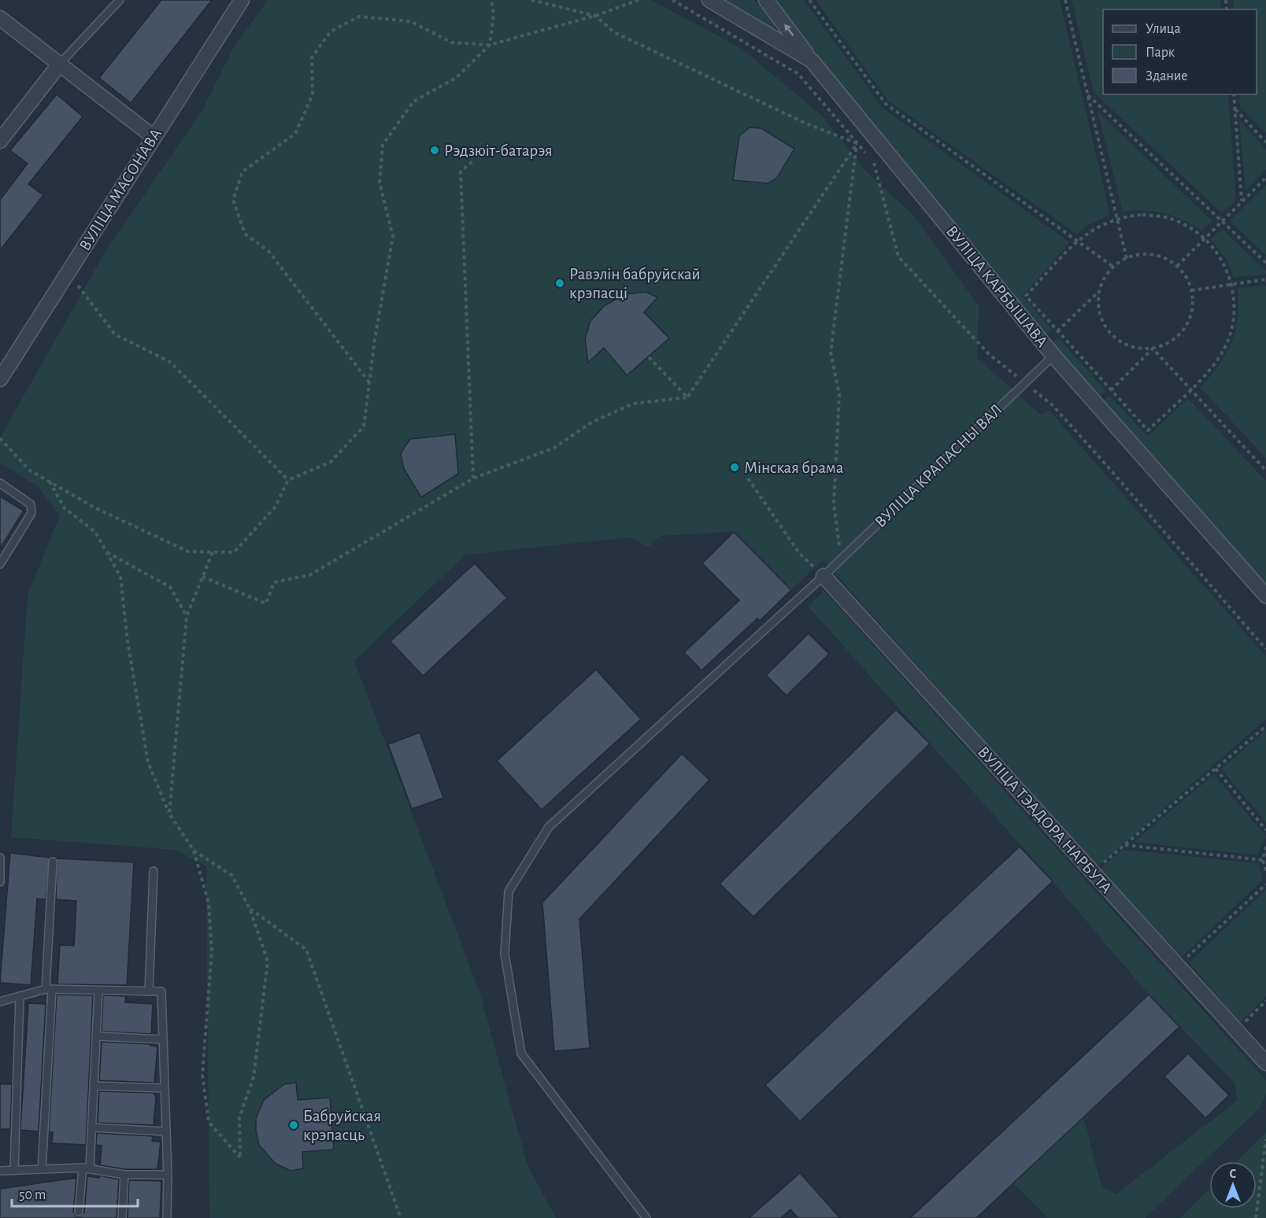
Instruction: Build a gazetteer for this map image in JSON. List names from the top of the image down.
{
  "streets": {
    "street": ["ВУЛІЦА МАСОНАВА", "ВУЛІЦА КАРБЫШАВА", "ВУЛІЦА ТЭАДОРА НАРБУТА"],
    "lane": ["ВУЛІЦА КРАПАСНЫ ВАЛ"]
  },
  "crossings": [
    ["ВУЛІЦА КАРБЫШАВА", "ВУЛІЦА КРАПАСНЫ ВАЛ"],
    ["ВУЛІЦА КРАПАСНЫ ВАЛ", "ВУЛІЦА ТЭАДОРА НАРБУТА"]
  ],
  "places": [
    "Рэдзюіт-батарэя",
    "Равэлін бабруйскай крэпасці",
    "Мінская брама",
    "Бабруйская крэпасць"
  ],
  "legend": ["Улица", "Парк", "Здание"],
  "scale_bar": "50 m",
  "north": "top"
}
